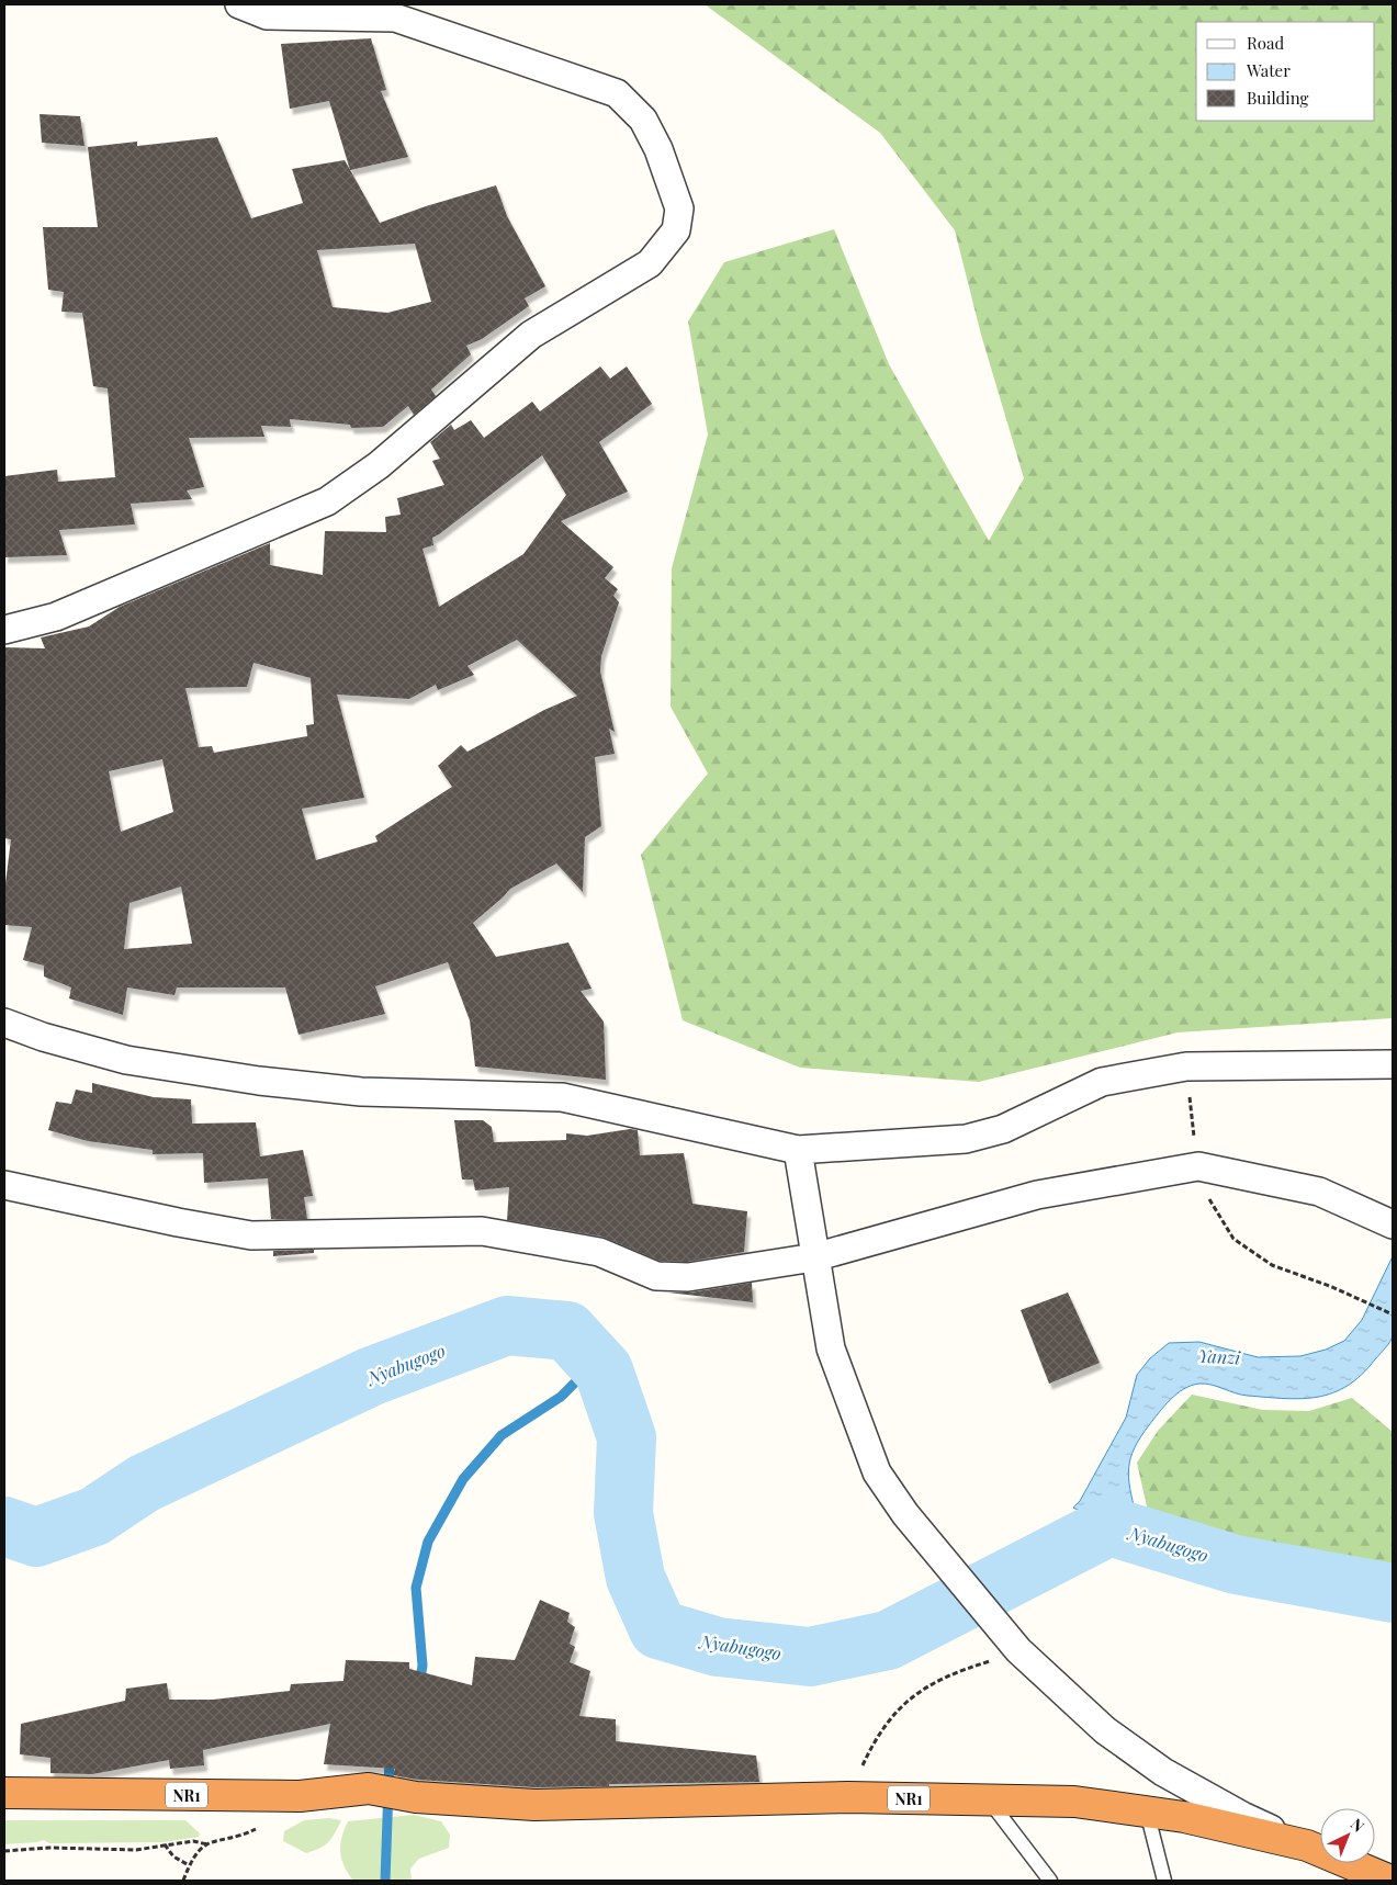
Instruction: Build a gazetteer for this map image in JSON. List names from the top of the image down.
{
  "streets": {
    "highway": ["NR1"]
  },
  "water": ["Yanzi", "Nyabugogo"],
  "legend": ["Road", "Water", "Building"],
  "north": "top right"
}
